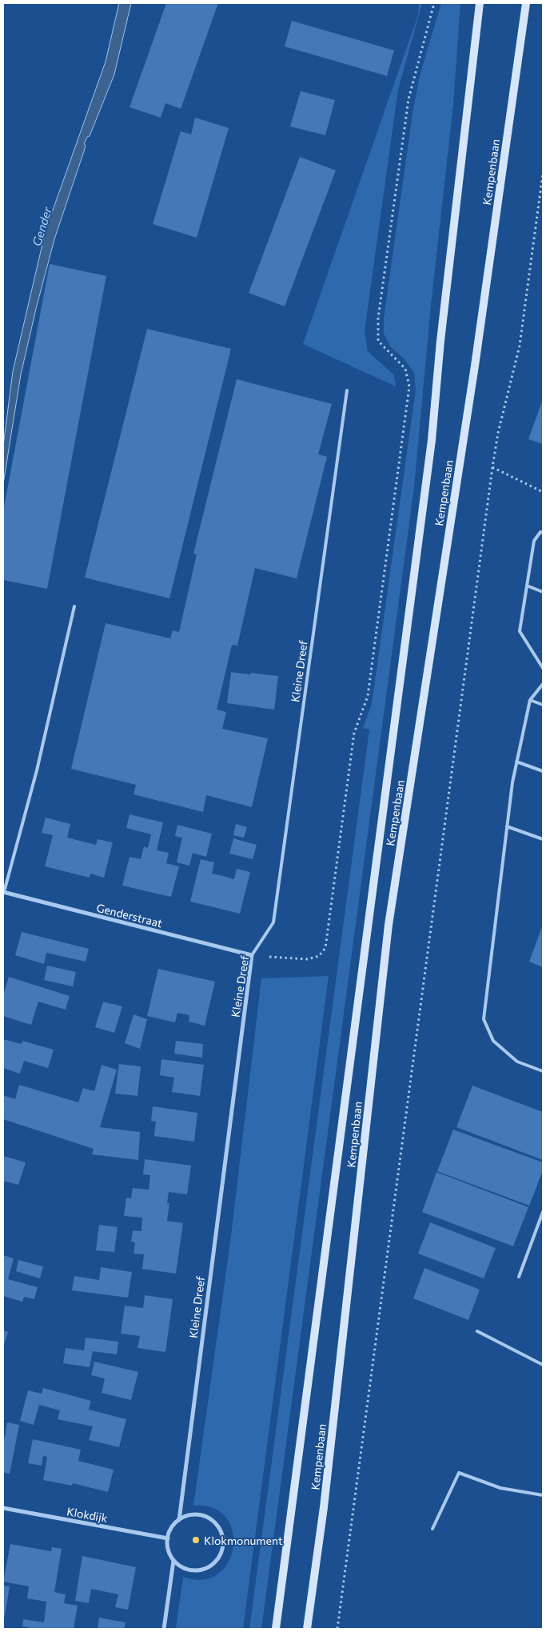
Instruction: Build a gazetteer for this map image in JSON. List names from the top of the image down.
{
  "streets": {
    "main road": ["Kempenbaan"],
    "street": ["Kleine Dreef", "Genderstraat", "Klokdijk"]
  },
  "crossings": [
    ["Kleine Dreef", "Genderstraat"],
    ["Kleine Dreef", "Klokdijk"]
  ],
  "water": ["Gender"],
  "places": ["Klokmonument"]
}
